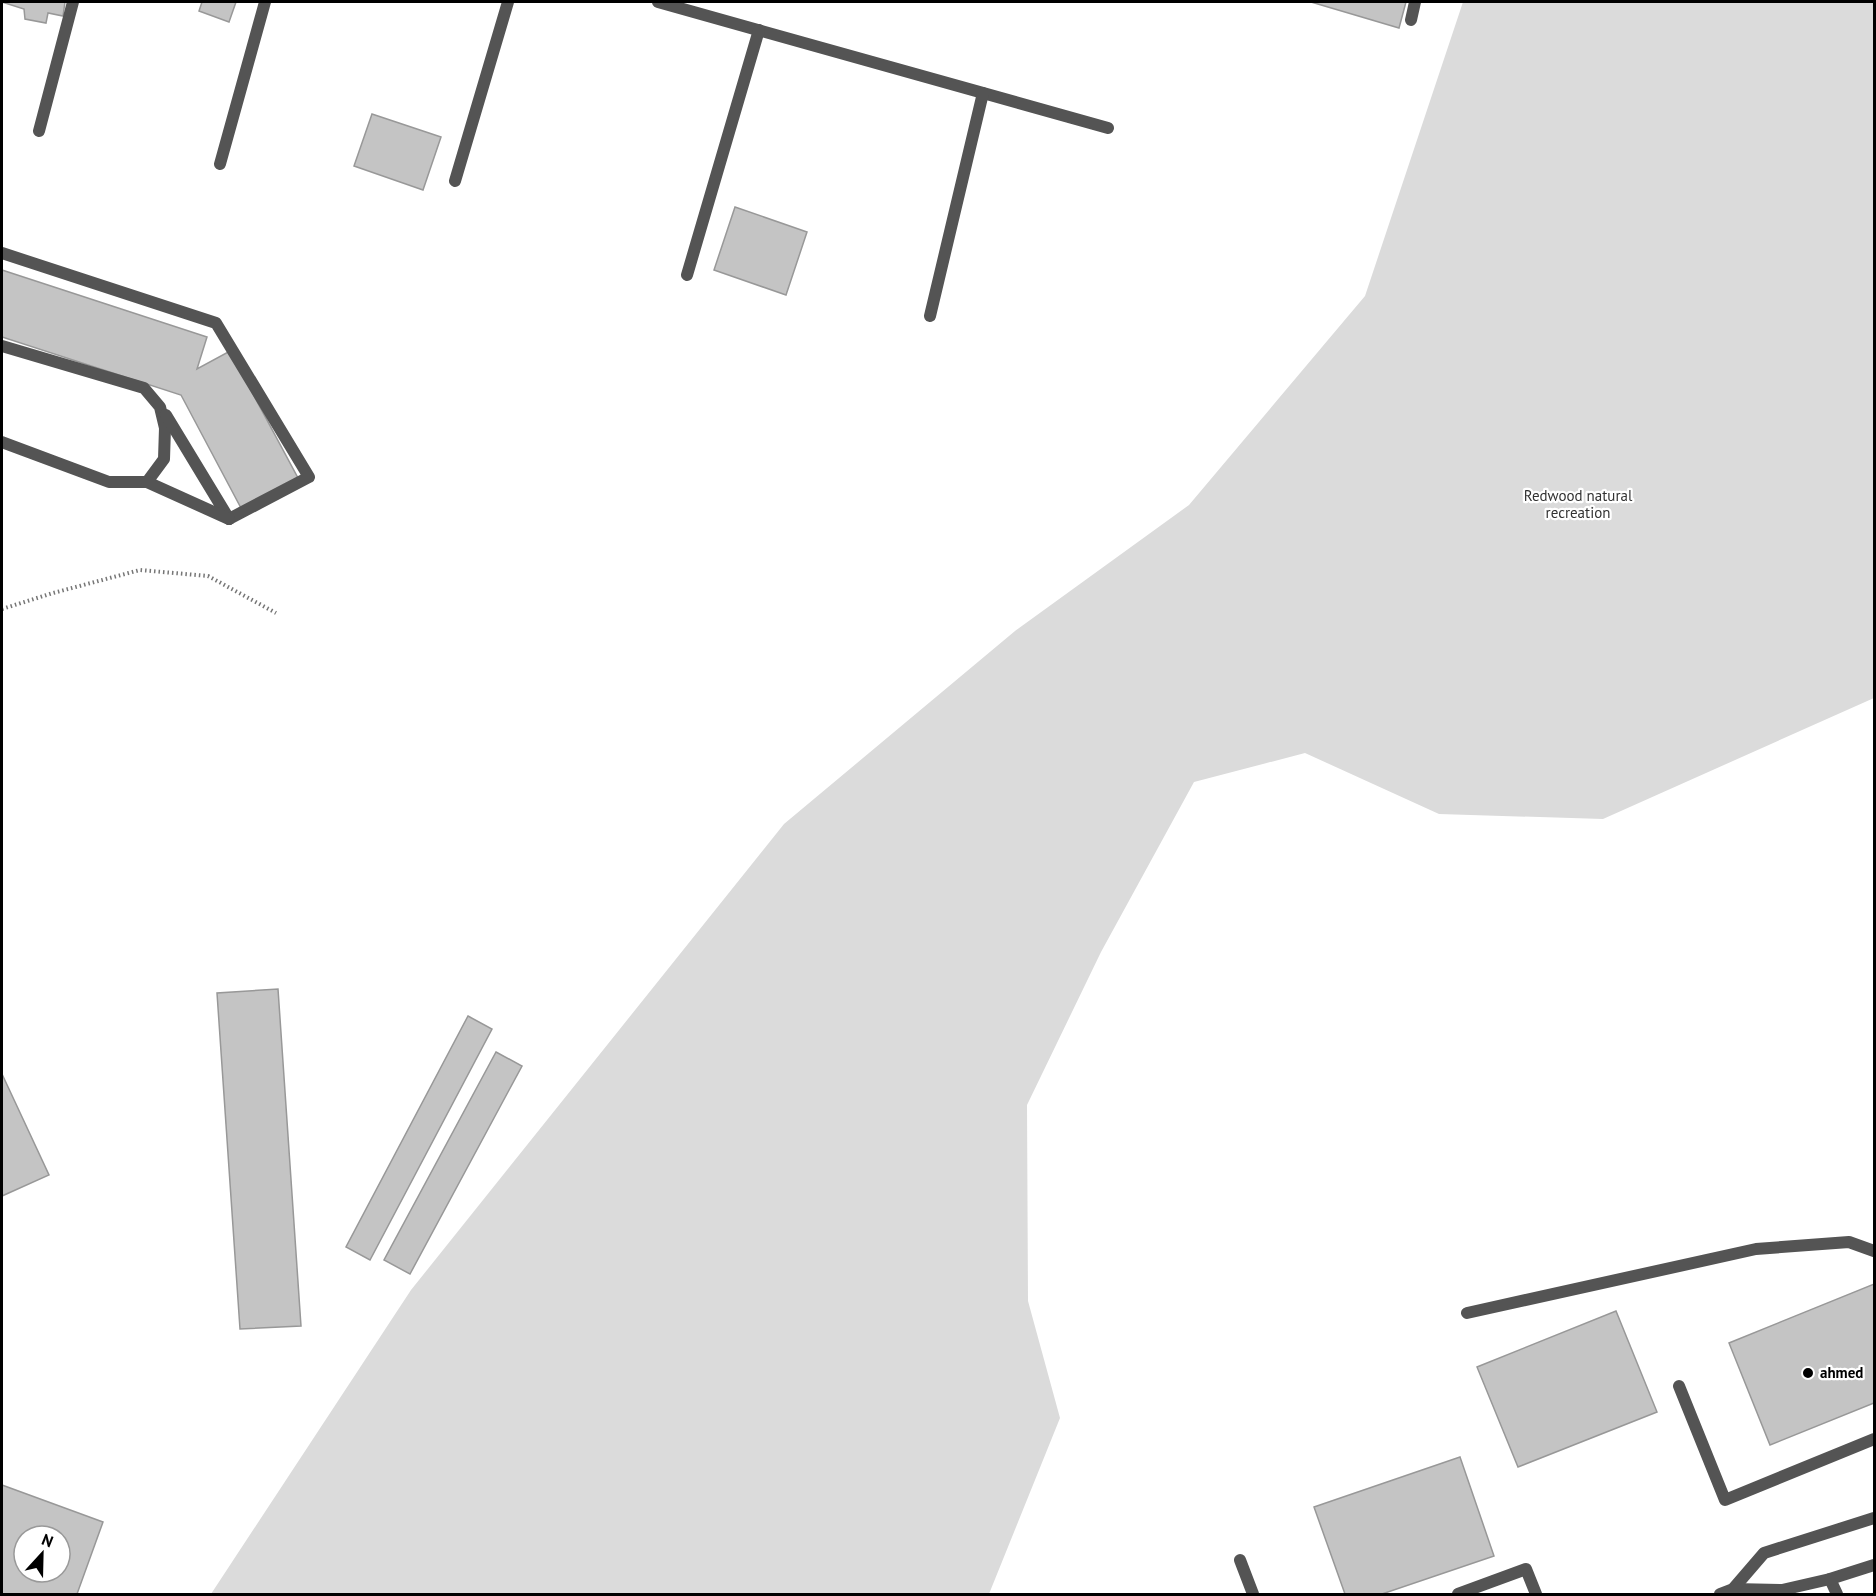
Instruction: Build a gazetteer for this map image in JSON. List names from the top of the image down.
{
  "parks": ["Redwood natural recreation"],
  "places": ["ahmed"],
  "north": "top"
}
